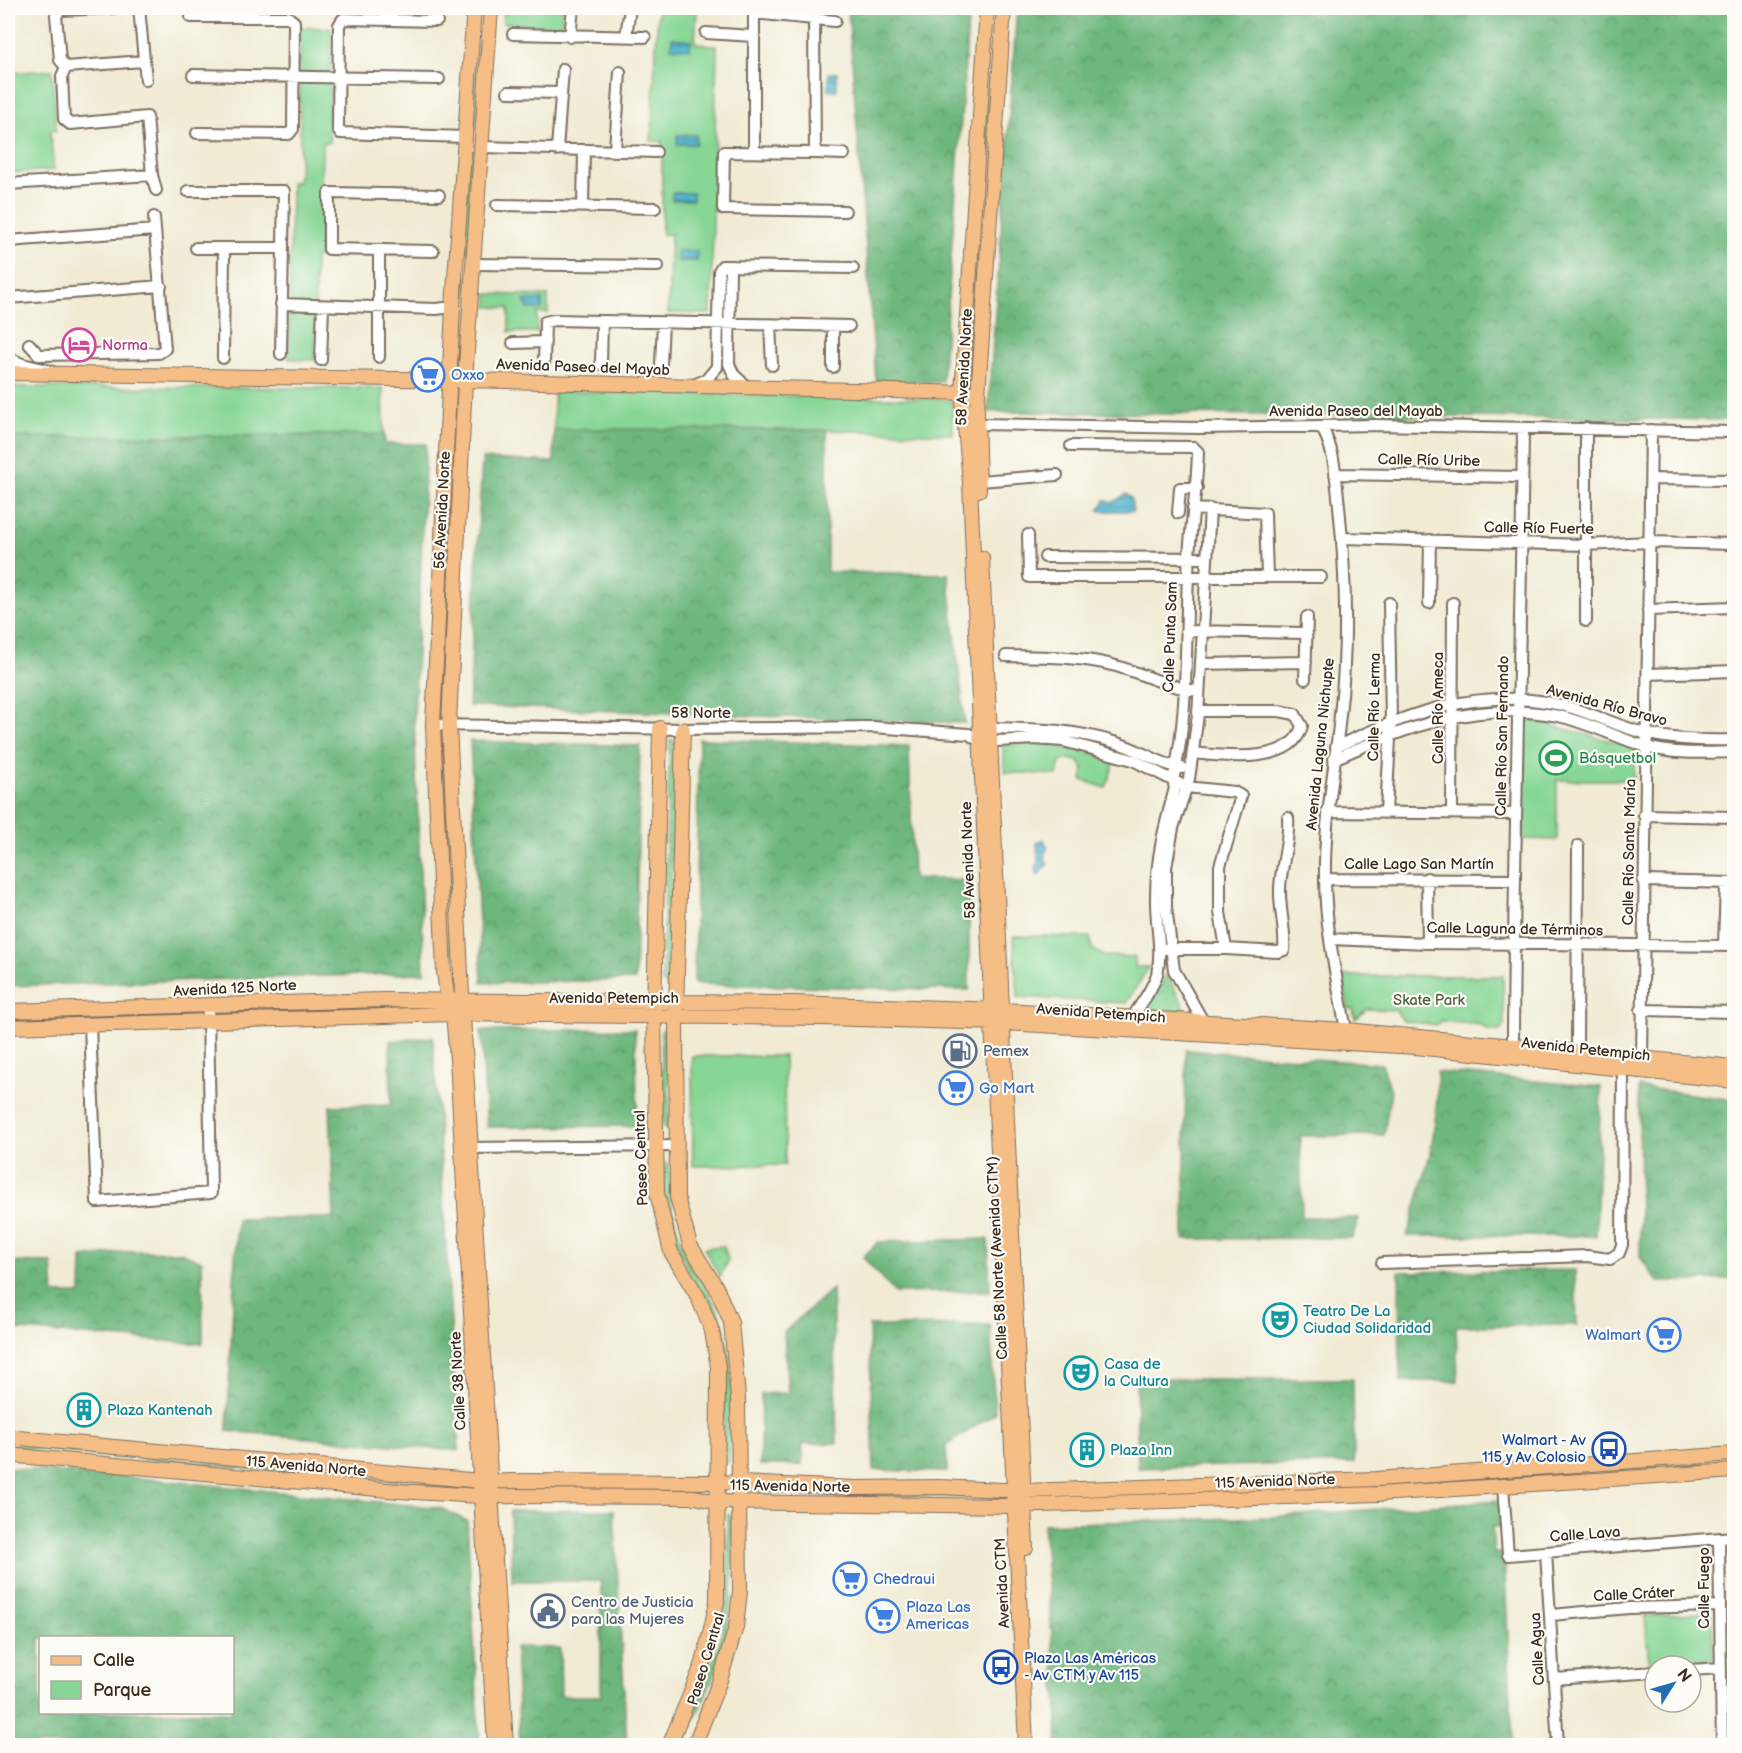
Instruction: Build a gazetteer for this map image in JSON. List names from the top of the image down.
{
  "streets": {
    "main road": [
      "Avenida Paseo del Mayab",
      "58 Avenida Norte",
      "56 Avenida Norte",
      "Avenida 125 Norte",
      "Avenida Petempich",
      "Paseo Central",
      "Calle 58 Norte (Avenida CTM)",
      "Calle 38 Norte",
      "115 Avenida Norte",
      "Avenida CTM"
    ],
    "street": [
      "Calle Río Uribe",
      "Calle Río Fuerte",
      "Calle Punta Sam",
      "Avenida Río Bravo",
      "Calle Río Lerma",
      "Calle Río Ameca",
      "58 Norte",
      "Calle Río San Fernando",
      "Avenida Laguna Nichupte",
      "Calle Río Santa María",
      "Calle Lago San Martín",
      "Calle Laguna de Términos",
      "Calle Lava",
      "Calle Fuego",
      "Calle Cráter",
      "Calle Agua"
    ]
  },
  "crossings": [
    ["Avenida Paseo del Mayab", "58 Avenida Norte"],
    ["Avenida Paseo del Mayab", "56 Avenida Norte"],
    ["Avenida Paseo del Mayab", "Calle Río San Fernando"],
    ["Avenida Paseo del Mayab", "Avenida Laguna Nichupte"],
    ["Avenida Paseo del Mayab", "Calle Río Santa María"],
    ["58 Avenida Norte", "58 Norte"],
    ["58 Avenida Norte", "Avenida Petempich"],
    ["58 Avenida Norte", "Calle 58 Norte (Avenida CTM)"],
    ["Calle Río Uribe", "Calle Río San Fernando"],
    ["Calle Río Uribe", "Avenida Laguna Nichupte"],
    ["56 Avenida Norte", "58 Norte"],
    ["56 Avenida Norte", "Avenida 125 Norte"],
    ["56 Avenida Norte", "Avenida Petempich"],
    ["56 Avenida Norte", "Calle 38 Norte"],
    ["Calle Río Fuerte", "Calle Río San Fernando"],
    ["Calle Río Fuerte", "Avenida Laguna Nichupte"],
    ["Calle Río Fuerte", "Calle Río Santa María"],
    ["Calle Punta Sam", "58 Norte"],
    ["Calle Punta Sam", "Avenida Petempich"],
    ["Avenida Río Bravo", "Calle Río Lerma"],
    ["Avenida Río Bravo", "Calle Río Ameca"],
    ["Avenida Río Bravo", "Calle Río San Fernando"],
    ["Avenida Río Bravo", "Avenida Laguna Nichupte"],
    ["Avenida Río Bravo", "Calle Río Santa María"],
    ["58 Norte", "Paseo Central"],
    ["Calle Río San Fernando", "Calle Lago San Martín"],
    ["Calle Río San Fernando", "Calle Laguna de Términos"],
    ["Calle Río San Fernando", "Avenida Petempich"],
    ["Avenida Laguna Nichupte", "Calle Lago San Martín"],
    ["Avenida Laguna Nichupte", "Calle Laguna de Términos"],
    ["Avenida Laguna Nichupte", "Avenida Petempich"],
    ["Calle Río Santa María", "Calle Laguna de Términos"],
    ["Calle Río Santa María", "Avenida Petempich"],
    ["Avenida 125 Norte", "Avenida Petempich"],
    ["Avenida 125 Norte", "Calle 38 Norte"],
    ["Avenida Petempich", "Paseo Central"],
    ["Avenida Petempich", "Calle 58 Norte (Avenida CTM)"],
    ["Avenida Petempich", "Calle 38 Norte"],
    ["Paseo Central", "115 Avenida Norte"],
    ["Calle 58 Norte (Avenida CTM)", "115 Avenida Norte"],
    ["Calle 58 Norte (Avenida CTM)", "Avenida CTM"],
    ["Calle 38 Norte", "115 Avenida Norte"],
    ["115 Avenida Norte", "Calle Lava"],
    ["115 Avenida Norte", "Avenida CTM"],
    ["Calle Lava", "Calle Fuego"],
    ["Calle Lava", "Calle Agua"],
    ["Calle Fuego", "Calle Cráter"],
    ["Calle Cráter", "Calle Agua"]
  ],
  "parks": ["Skate Park"],
  "places": {
    "hotel": ["Norma"],
    "supermarket": [
      "Oxxo",
      "Go Mart",
      "Walmart",
      "Chedraui",
      "Plaza Las Americas"
    ],
    "sports": ["Básquetbol"],
    "fuel station": ["Pemex"],
    "theatre": ["Teatro De La Ciudad Solidaridad", "Casa de la Cultura"],
    "building": ["Plaza Kantenah", "Plaza Inn"],
    "bus stop": ["Walmart - Av 115 y Av Colosio", "Plaza Las Américas - Av CTM y Av 115"],
    "public building": ["Centro de Justicia para las Mujeres"]
  },
  "legend": ["Calle", "Parque"],
  "north": "top right"
}
